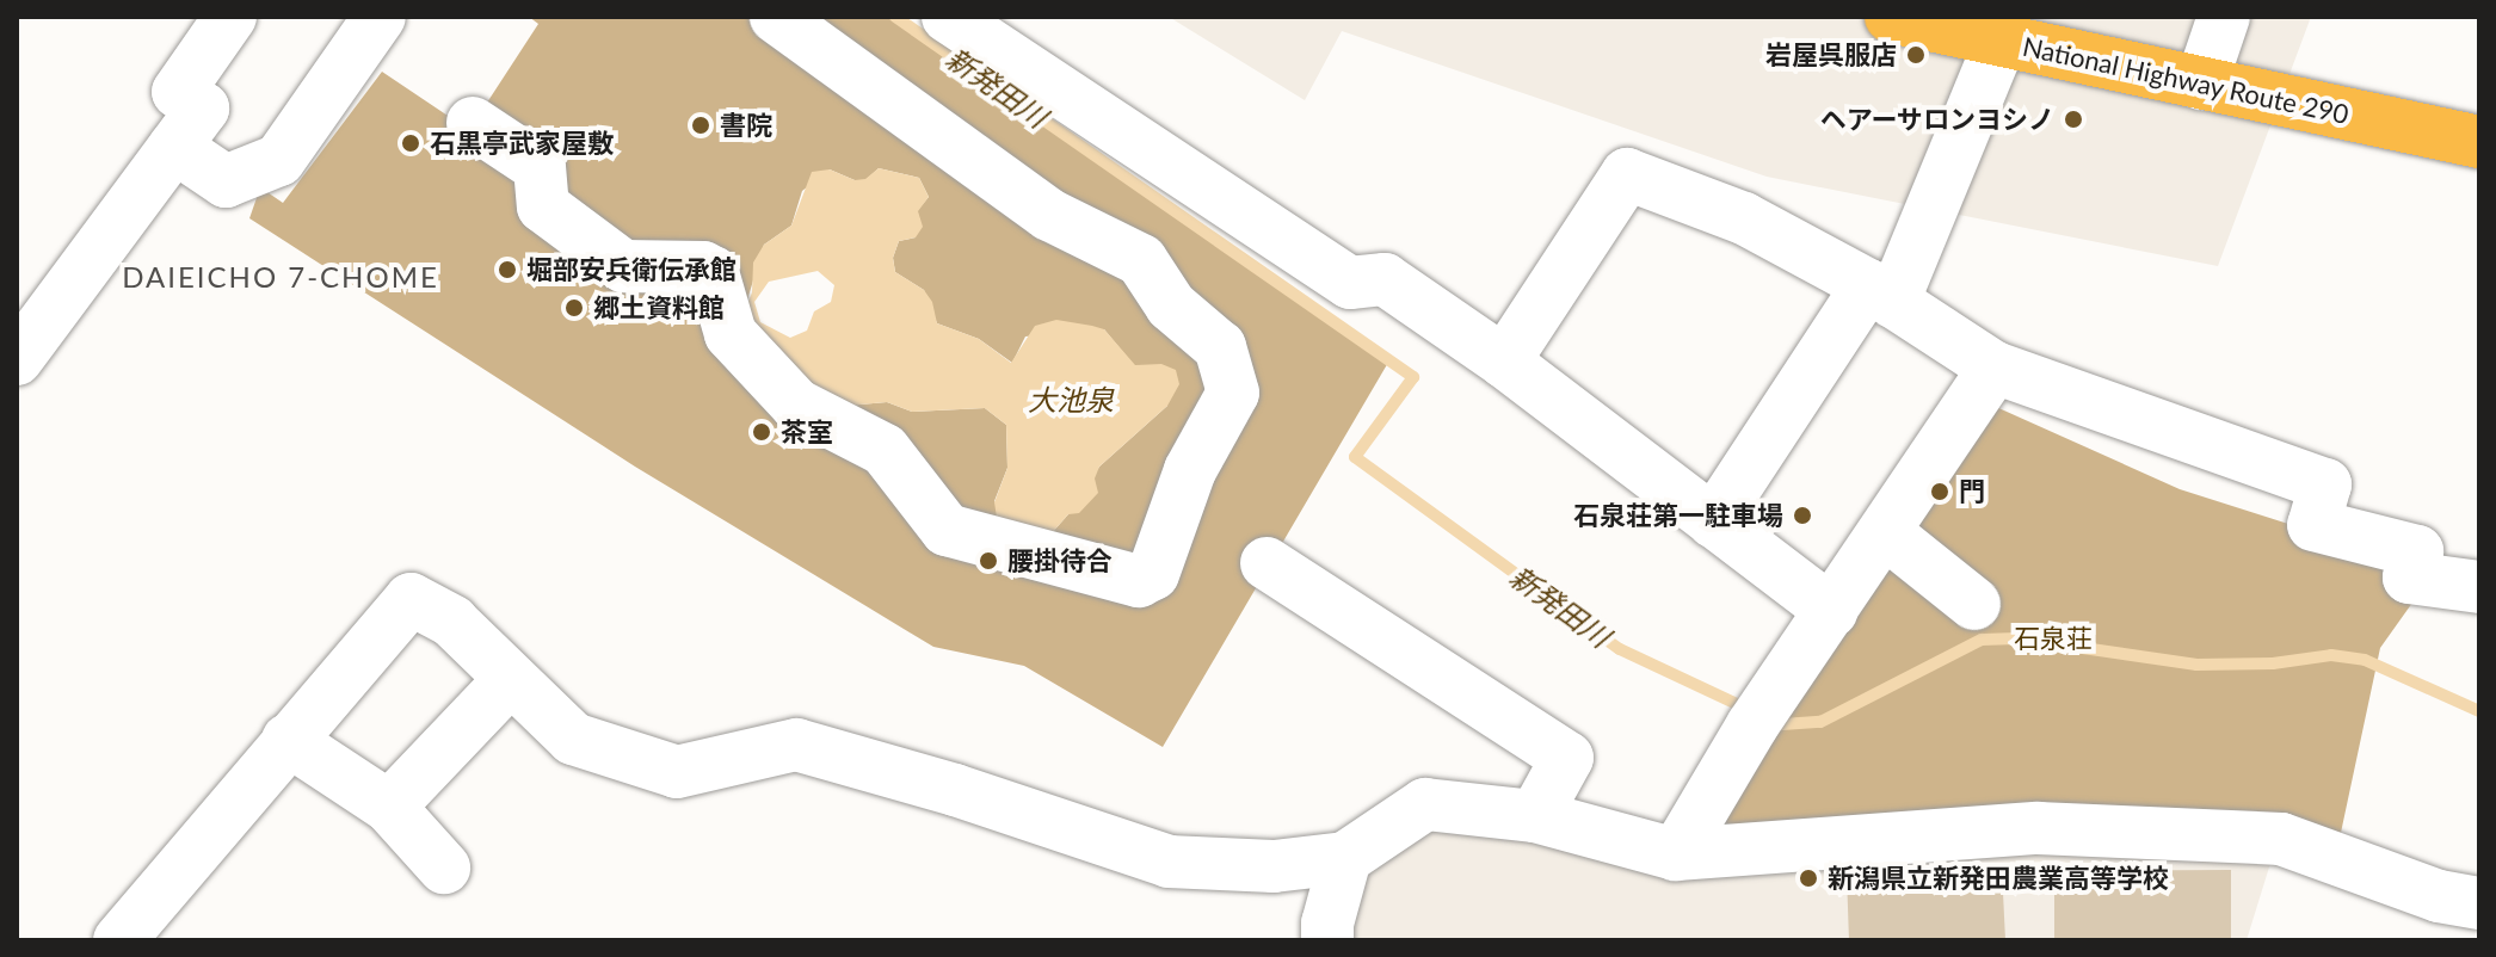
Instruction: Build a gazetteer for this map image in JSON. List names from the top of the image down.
{
  "streets": {
    "highway": ["National Highway Route 290"]
  },
  "districts": ["DAIEICHO 7-CHOME"],
  "water": ["新発田川", "大池泉"],
  "parks": ["石泉荘"],
  "places": [
    "岩屋呉服店",
    "ヘアーサロンヨシノ",
    "書院",
    "石黒亭武家屋敷",
    "堀部安兵衛伝承館",
    "郷土資料館",
    "茶室",
    "門",
    "石泉荘第一駐車場",
    "腰掛待合",
    "新潟県立新発田農業高等学校"
  ]
}
